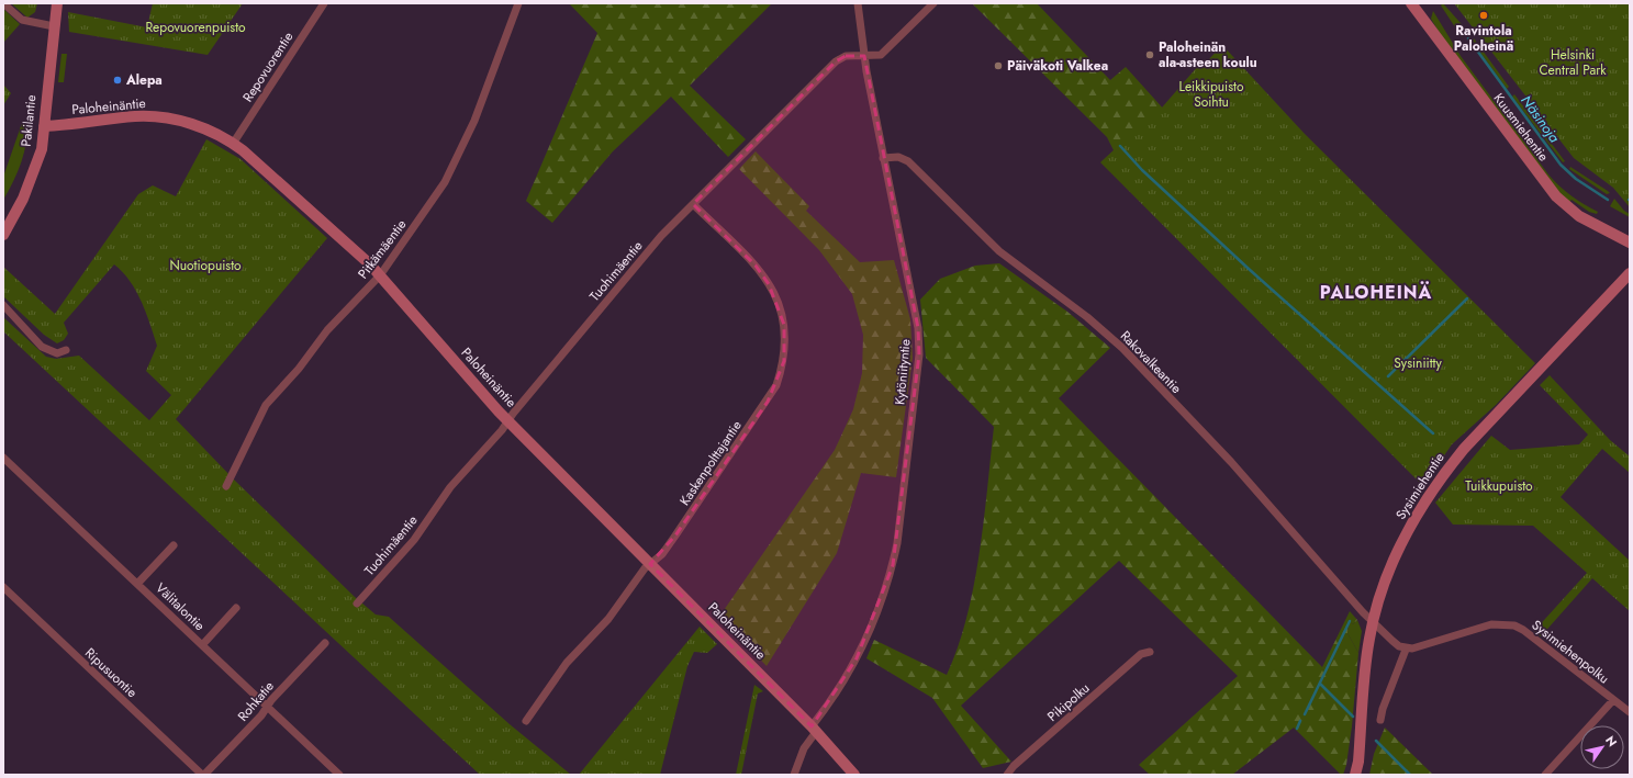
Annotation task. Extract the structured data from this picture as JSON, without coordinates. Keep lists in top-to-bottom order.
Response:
{
  "streets": {
    "street": [
      "Repovuorentie",
      "Paloheinäntie",
      "Pakilantie",
      "Kuusmiehentie",
      "Pitkämäentie",
      "Tuohimäentie",
      "Rakovalkeantie",
      "Kytöniityntie",
      "Kaskenpolttajantie",
      "Sysimiehentie",
      "Välitalontie",
      "Sysimiehenpolku",
      "Ripusuontie",
      "Rohkatie",
      "Pikipolku"
    ]
  },
  "crossings": [
    ["Repovuorentie", "Paloheinäntie"],
    ["Paloheinäntie", "Pakilantie"],
    ["Paloheinäntie", "Pitkämäentie"],
    ["Paloheinäntie", "Tuohimäentie"],
    ["Paloheinäntie", "Kytöniityntie"],
    ["Paloheinäntie", "Kaskenpolttajantie"],
    ["Tuohimäentie", "Kytöniityntie"],
    ["Tuohimäentie", "Kaskenpolttajantie"],
    ["Rakovalkeantie", "Kytöniityntie"],
    ["Rakovalkeantie", "Sysimiehentie"],
    ["Välitalontie", "Rohkatie"],
    ["Ripusuontie", "Rohkatie"]
  ],
  "districts": ["PALOHEINÄ"],
  "water": ["Näsinoja"],
  "parks": [
    "Repovuorenpuisto",
    "Helsinki Central Park",
    "Leikkipuisto Soihtu",
    "Nuotiopuisto",
    "Sysiniitty",
    "Tuikkupuisto"
  ],
  "places": [
    "Ravintola Paloheinä",
    "Paloheinän ala-asteen koulu",
    "Päiväkoti Valkea",
    "Alepa"
  ],
  "north": "top right"
}
